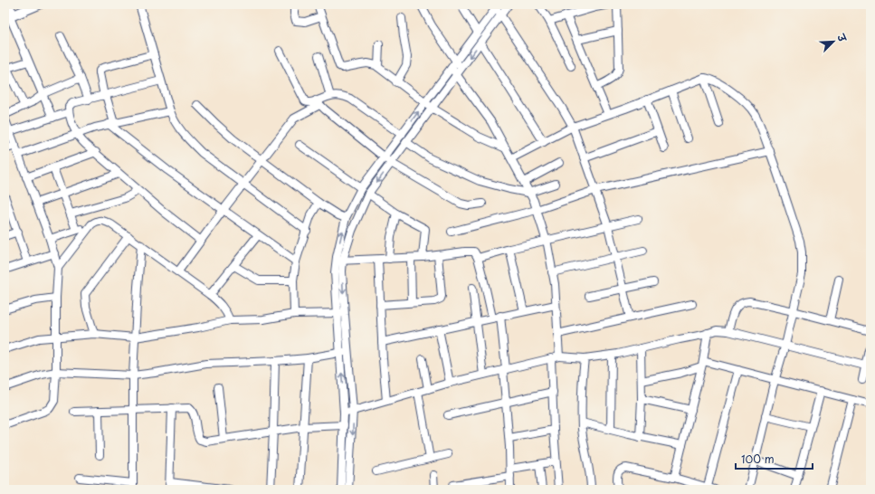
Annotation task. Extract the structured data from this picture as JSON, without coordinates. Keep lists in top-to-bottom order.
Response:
{
  "scale_bar": "100 m",
  "north": "top right"
}
